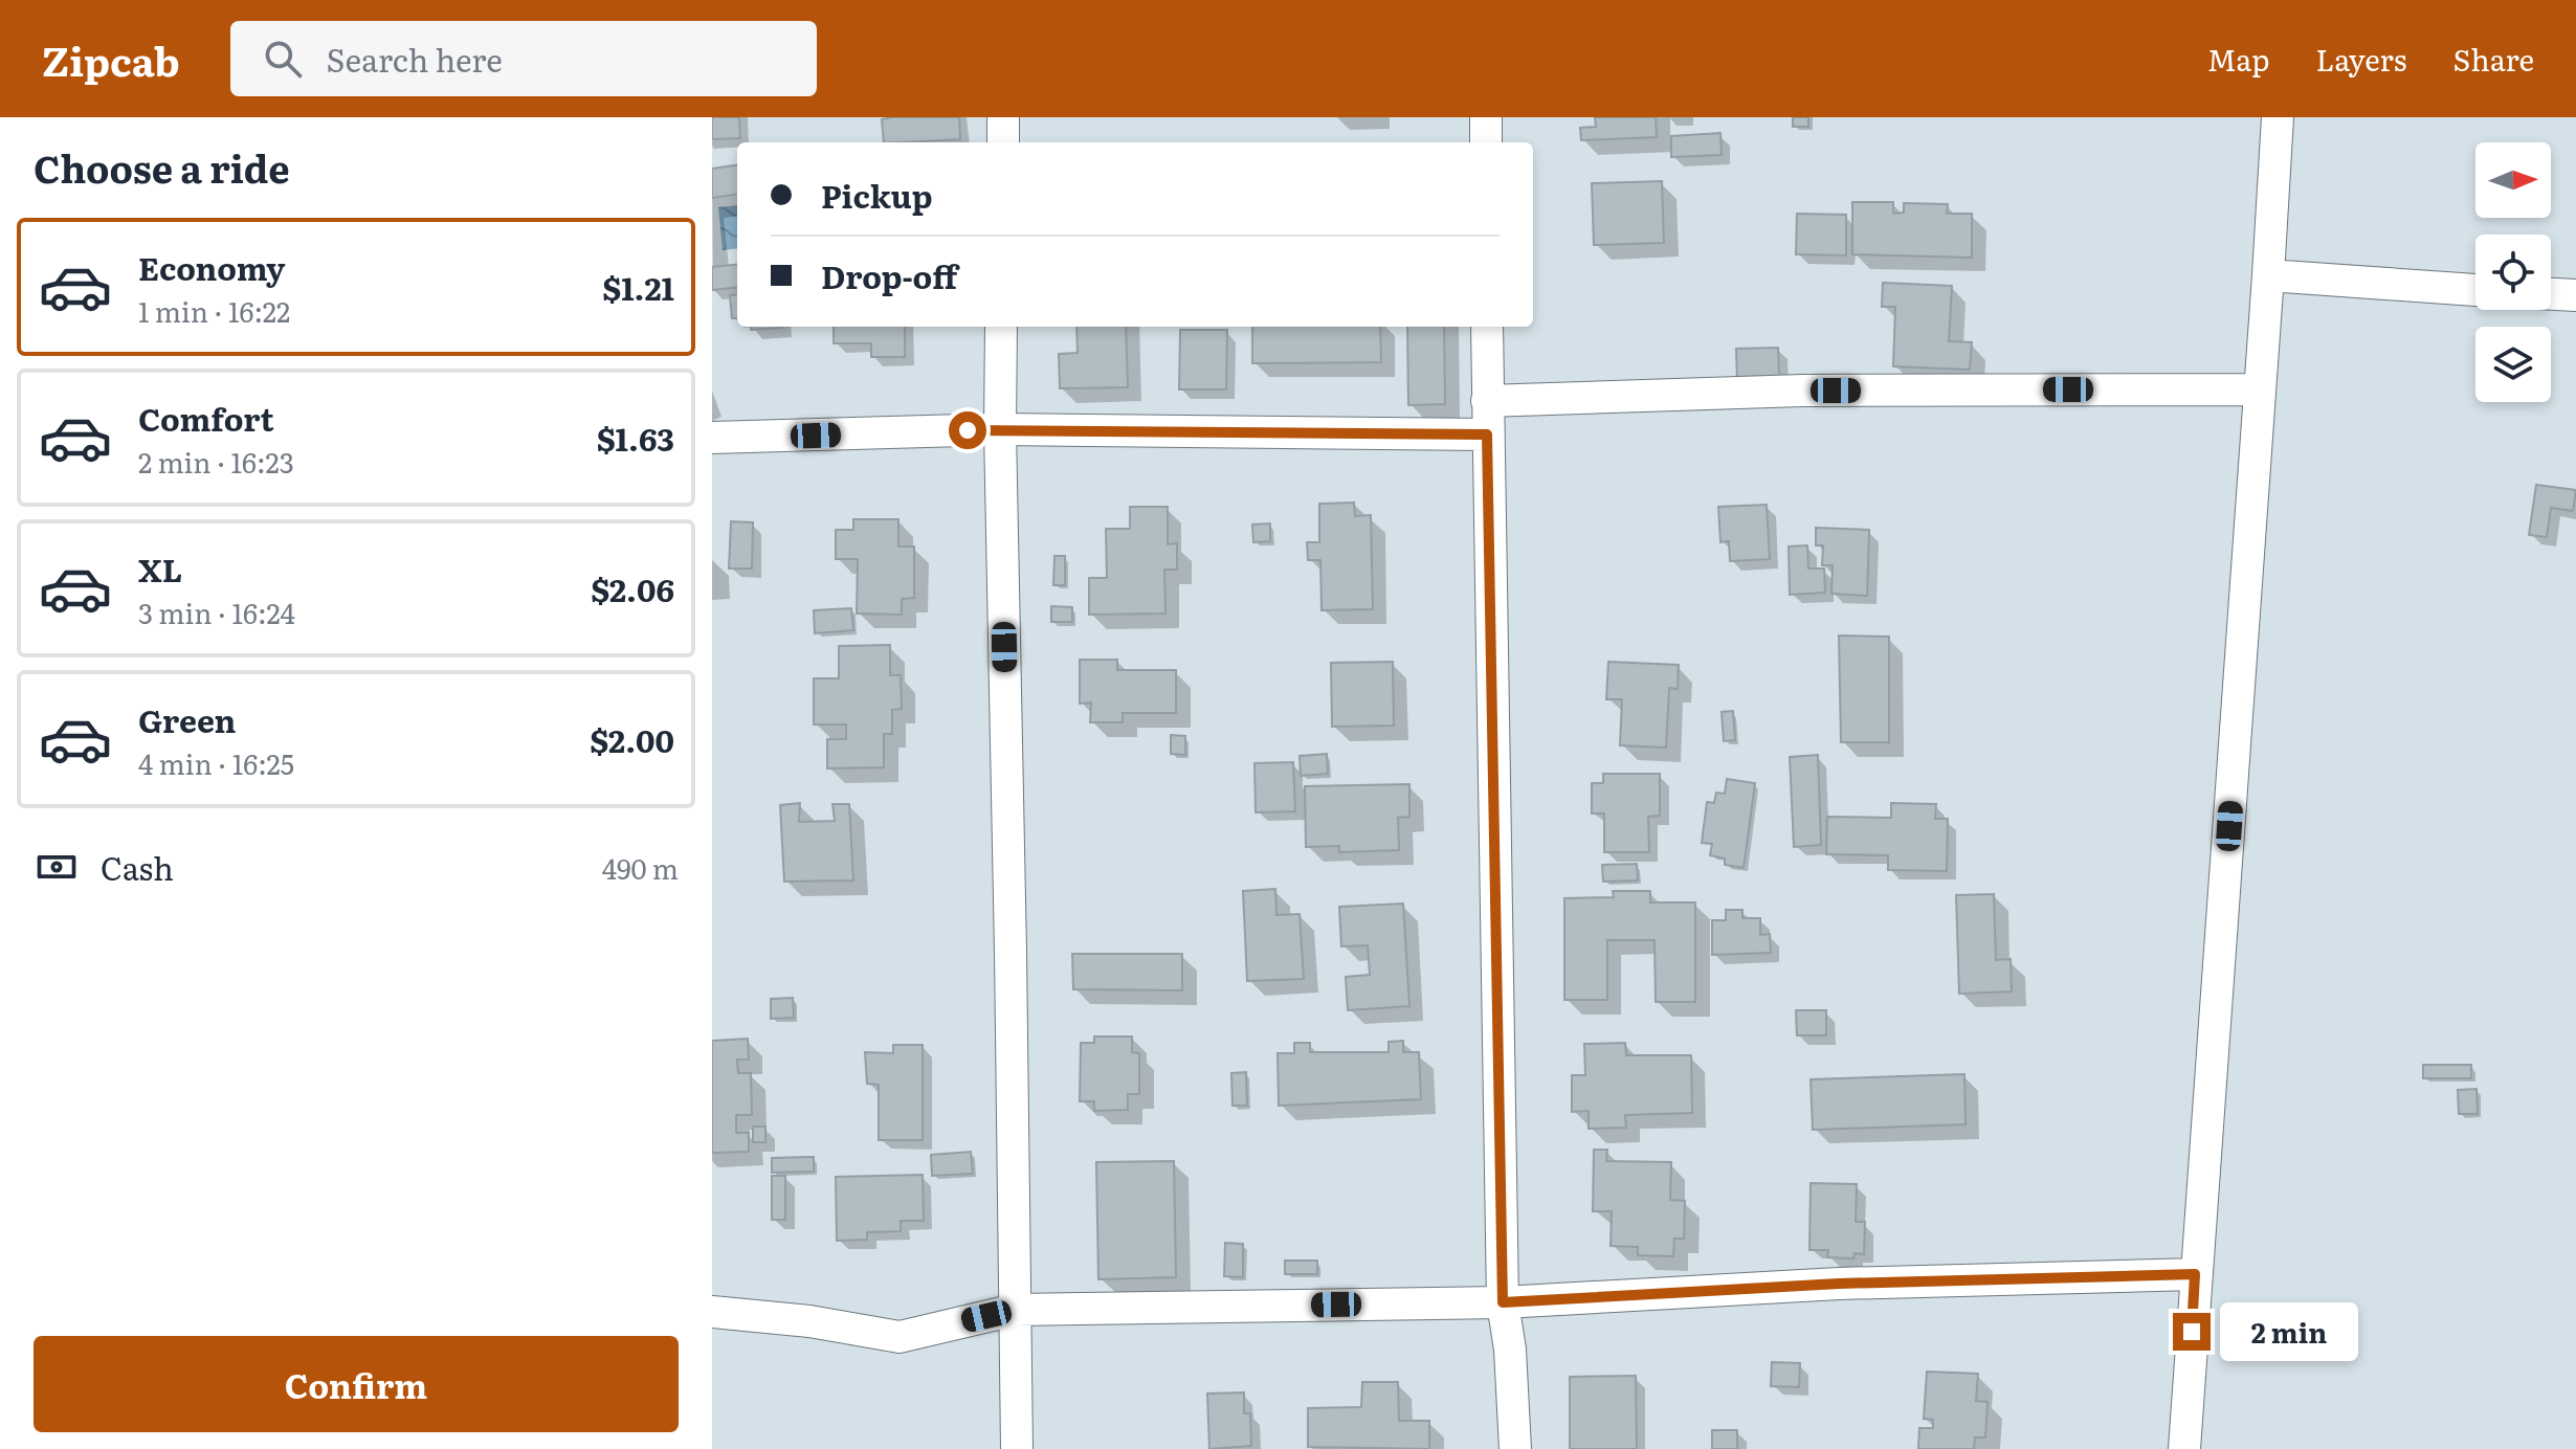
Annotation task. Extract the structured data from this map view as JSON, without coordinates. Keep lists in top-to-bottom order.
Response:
{
  "north": "right",
  "page": {
    "header": "Zipcab",
    "search": "Search here",
    "nav": ["Map", "Layers", "Share"],
    "heading": "Choose a ride",
    "banner": ["Pickup", "Drop-off"],
    "list": [
      {
        "name": "Economy",
        "note": "1 min · 16:22",
        "value": "$1.21"
      },
      {
        "name": "Comfort",
        "note": "2 min · 16:23",
        "value": "$1.63"
      },
      {
        "name": "XL",
        "note": "3 min · 16:24",
        "value": "$2.06"
      },
      {
        "name": "Green",
        "note": "4 min · 16:25",
        "value": "$2.00"
      }
    ],
    "pay": ["Cash", "490 m"],
    "bubble": "2 min",
    "buttons": "Confirm"
  }
}
